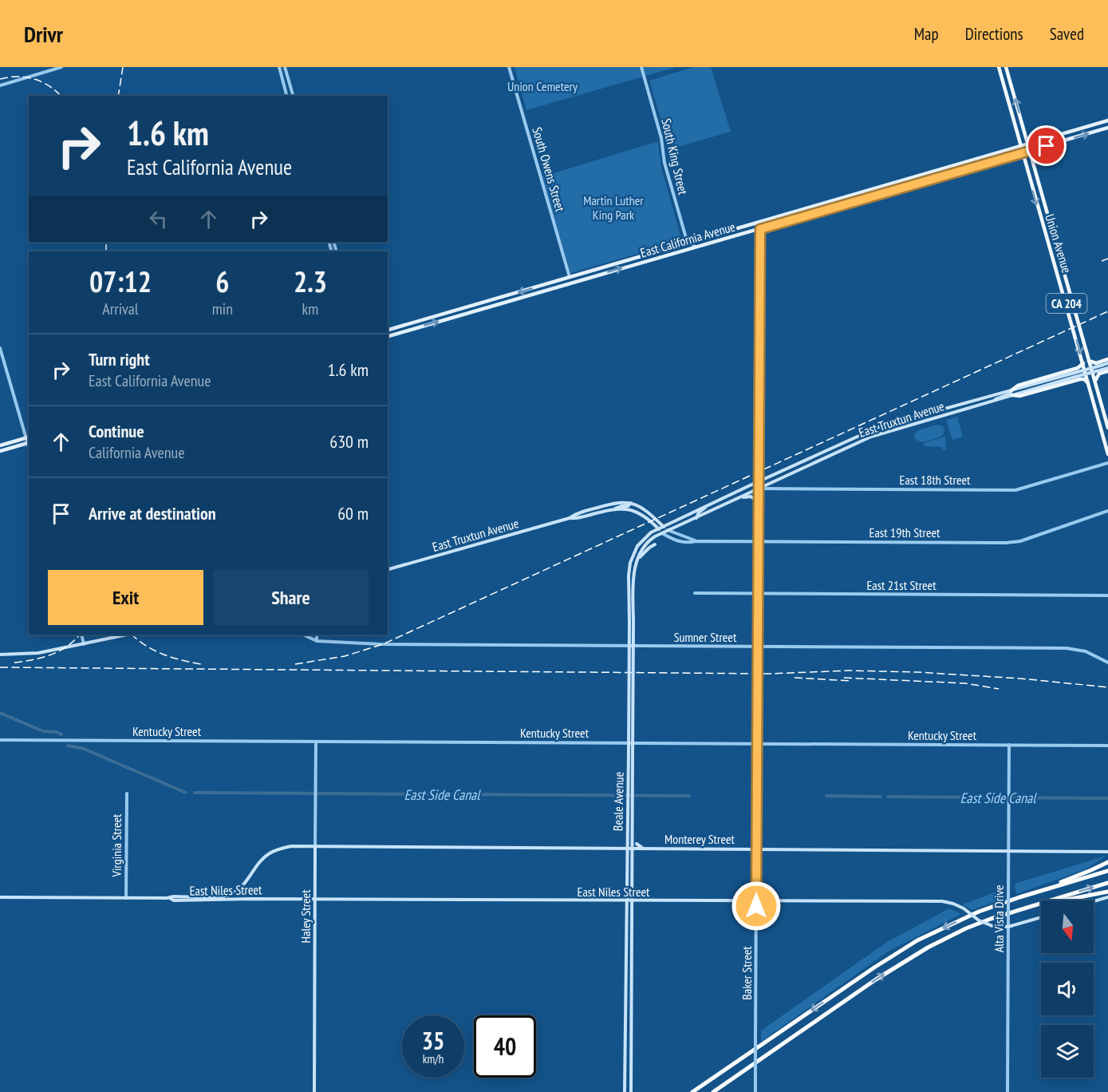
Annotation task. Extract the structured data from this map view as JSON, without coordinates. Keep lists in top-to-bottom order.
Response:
{
  "streets": {
    "highway": ["Union Avenue", "CA 204"],
    "main road": [
      "East California Avenue",
      "East Truxtun Avenue",
      "Beale Avenue",
      "Monterey Street",
      "East Niles Street",
      "Haley Street"
    ],
    "street": [
      "South King Street",
      "South Owens Street",
      "East 18th Street",
      "East 19th Street",
      "East 21st Street",
      "Sumner Street",
      "Kentucky Street",
      "Virginia Street",
      "Alta Vista Drive",
      "Baker Street"
    ]
  },
  "crossings": [
    ["South King Street", "East California Avenue"],
    ["South Owens Street", "East California Avenue"],
    ["East California Avenue", "Union Avenue"],
    ["East California Avenue", "Baker Street"],
    ["East Truxtun Avenue", "East 18th Street"],
    ["East Truxtun Avenue", "East 19th Street"],
    ["East Truxtun Avenue", "Beale Avenue"],
    ["East Truxtun Avenue", "Baker Street"],
    ["East 18th Street", "Baker Street"],
    ["East 19th Street", "Beale Avenue"],
    ["East 19th Street", "Baker Street"],
    ["East 21st Street", "Baker Street"],
    ["Sumner Street", "Baker Street"],
    ["Kentucky Street", "Haley Street"],
    ["Kentucky Street", "Alta Vista Drive"],
    ["Kentucky Street", "Baker Street"],
    ["Beale Avenue", "Monterey Street"],
    ["Beale Avenue", "East Niles Street"],
    ["Monterey Street", "East Niles Street"],
    ["Monterey Street", "Haley Street"],
    ["Monterey Street", "Alta Vista Drive"],
    ["Monterey Street", "Baker Street"],
    ["Virginia Street", "East Niles Street"],
    ["East Niles Street", "Haley Street"],
    ["East Niles Street", "Alta Vista Drive"],
    ["East Niles Street", "Baker Street"]
  ],
  "water": ["East Side Canal"],
  "parks": ["Union Cemetery", "Martin Luther King Park"],
  "north": "bottom",
  "page": {
    "header": "Drivr",
    "nav": ["Map", "Directions", "Saved"],
    "turn": ["1.6 km", "East California Avenue"],
    "eta": [
      "07:12",
      "Arrival",
      "6",
      "min",
      "2.3",
      "km"
    ],
    "list": [
      {
        "name": "Turn right",
        "note": "East California Avenue",
        "value": "1.6 km"
      },
      {
        "name": "Continue",
        "note": "California Avenue",
        "value": "630 m"
      },
      {
        "name": "Arrive at destination",
        "value": "60 m"
      }
    ],
    "buttons": ["Exit", "Share"],
    "speed": "35 km/h",
    "limit": "40"
  }
}
